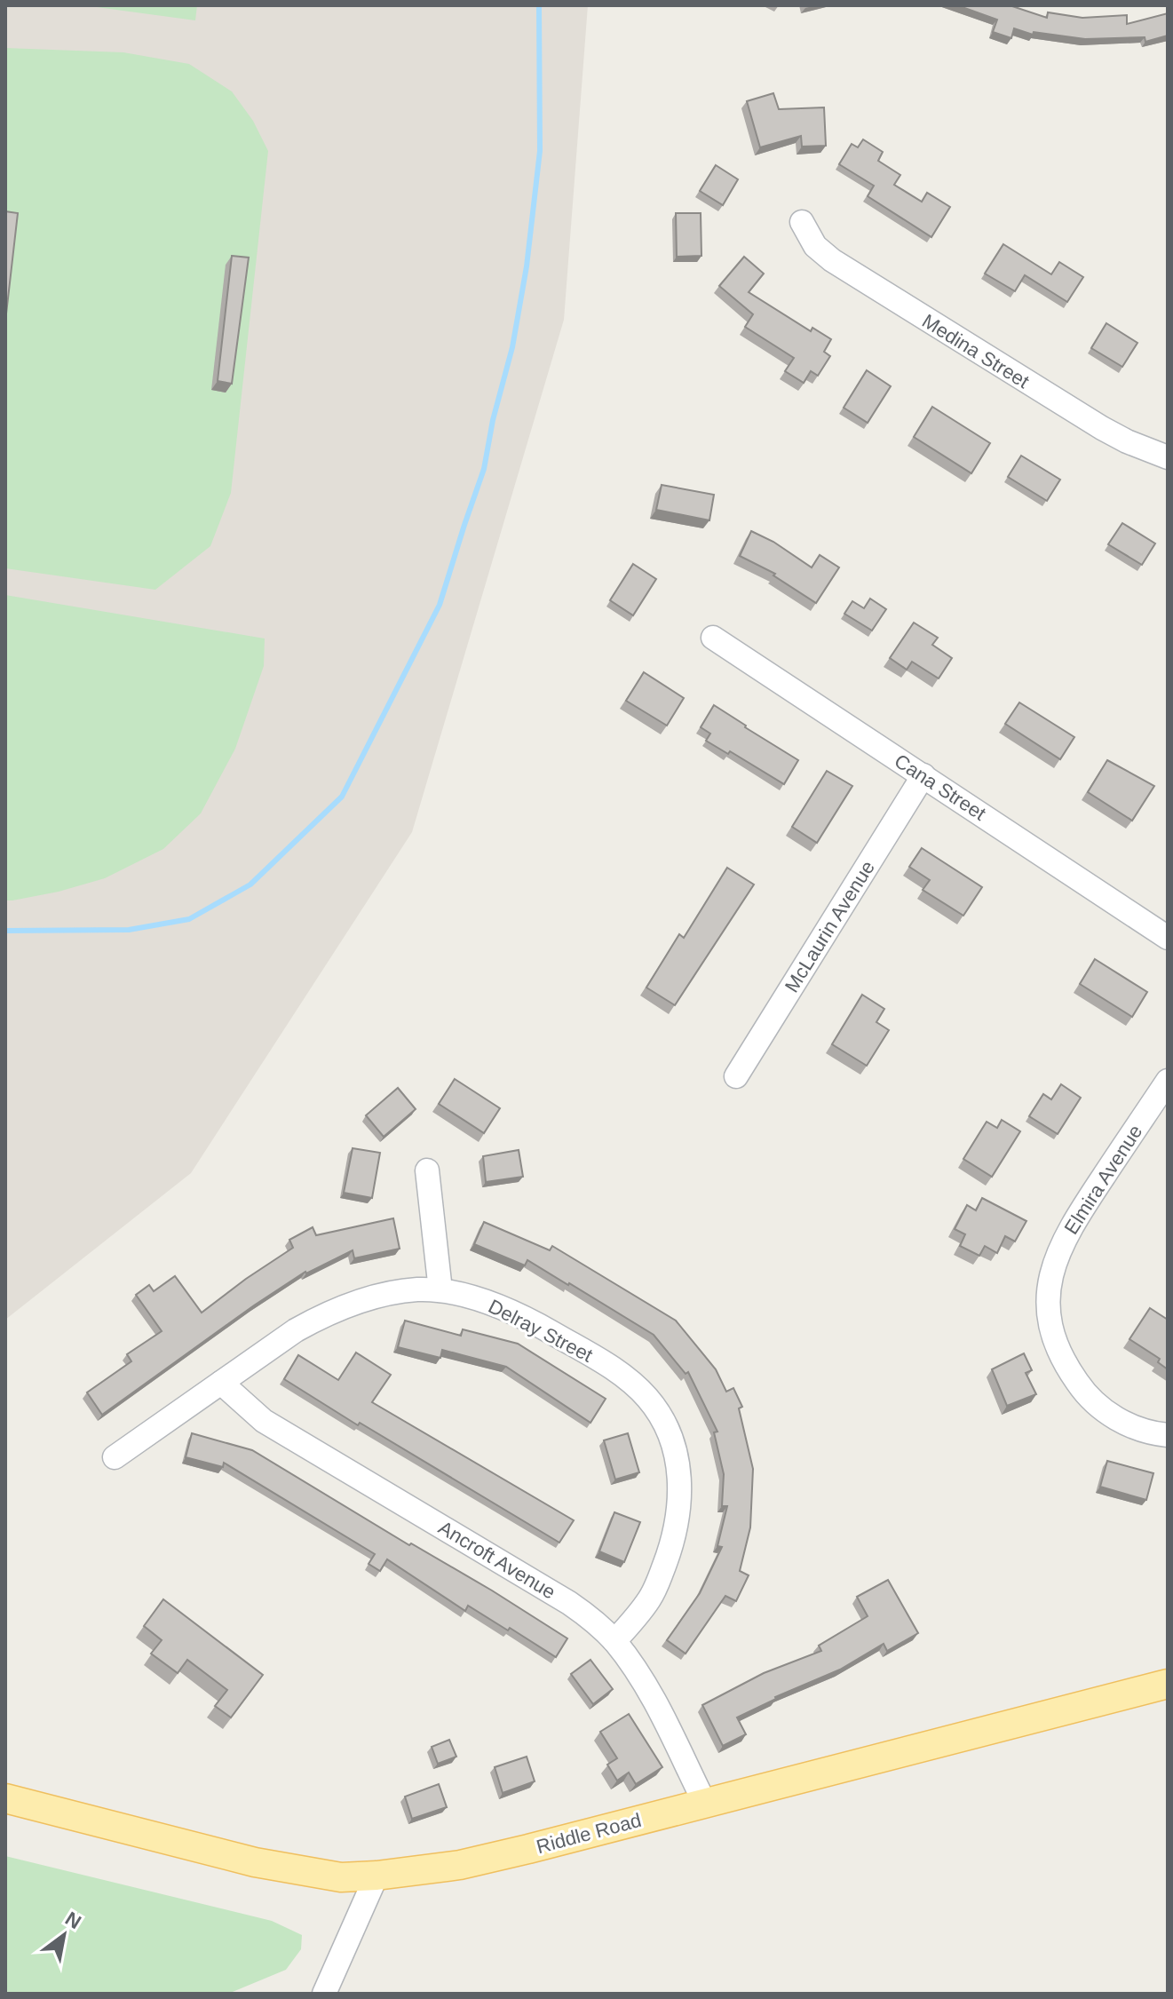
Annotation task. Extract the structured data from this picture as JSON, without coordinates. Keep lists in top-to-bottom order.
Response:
{
  "streets": {
    "main road": ["Riddle Road"],
    "street": [
      "Medina Street",
      "Cana Street",
      "McLaurin Avenue",
      "Elmira Avenue",
      "Delray Street",
      "Ancroft Avenue"
    ]
  },
  "crossings": [
    ["Cana Street", "McLaurin Avenue"],
    ["Delray Street", "Ancroft Avenue"],
    ["Ancroft Avenue", "Riddle Road"]
  ],
  "north": "top right"
}
